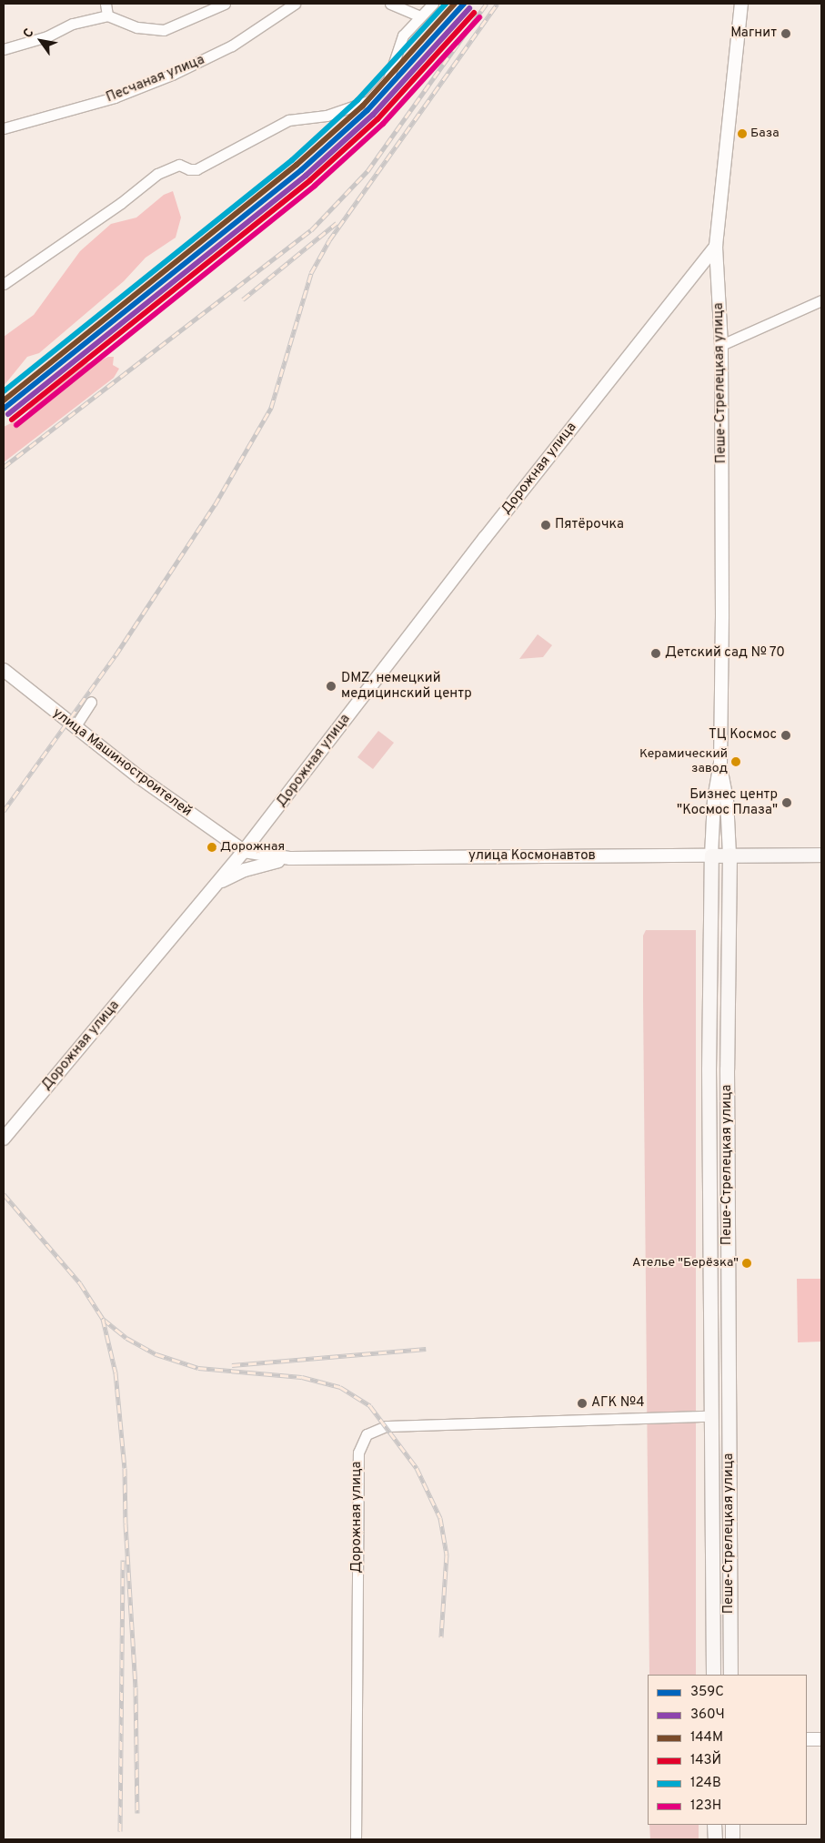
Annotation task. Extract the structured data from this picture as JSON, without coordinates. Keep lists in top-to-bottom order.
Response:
{
  "streets": {
    "main road": ["Пеше-Стрелецкая улица", "улица Космонавтов"],
    "street": ["Песчаная улица", "Дорожная улица", "улица Машиностроителей"]
  },
  "crossings": [
    ["Пеше-Стрелецкая улица", "Дорожная улица"],
    ["Пеше-Стрелецкая улица", "улица Космонавтов"],
    ["Дорожная улица", "улица Машиностроителей"],
    ["Дорожная улица", "улица Космонавтов"],
    ["улица Машиностроителей", "улица Космонавтов"]
  ],
  "places": [
    "Магнит",
    "База",
    "Пятёрочка",
    "Детский сад № 70",
    "DMZ, немецкий медицинский центр",
    "ТЦ Космос",
    "Керамический завод",
    "Бизнес центр \"Космос Плаза\"",
    "Дорожная",
    "Ателье \"Берёзка\"",
    "АГК №4"
  ],
  "lines": [
    "transit line 359С",
    "transit line 144М",
    "transit line 124В",
    "transit line 360Ч",
    "transit line 143Й",
    "transit line 123Н"
  ],
  "legend": [
    "359С",
    "360Ч",
    "144М",
    "143Й",
    "124В",
    "123Н"
  ],
  "north": "top left"
}
